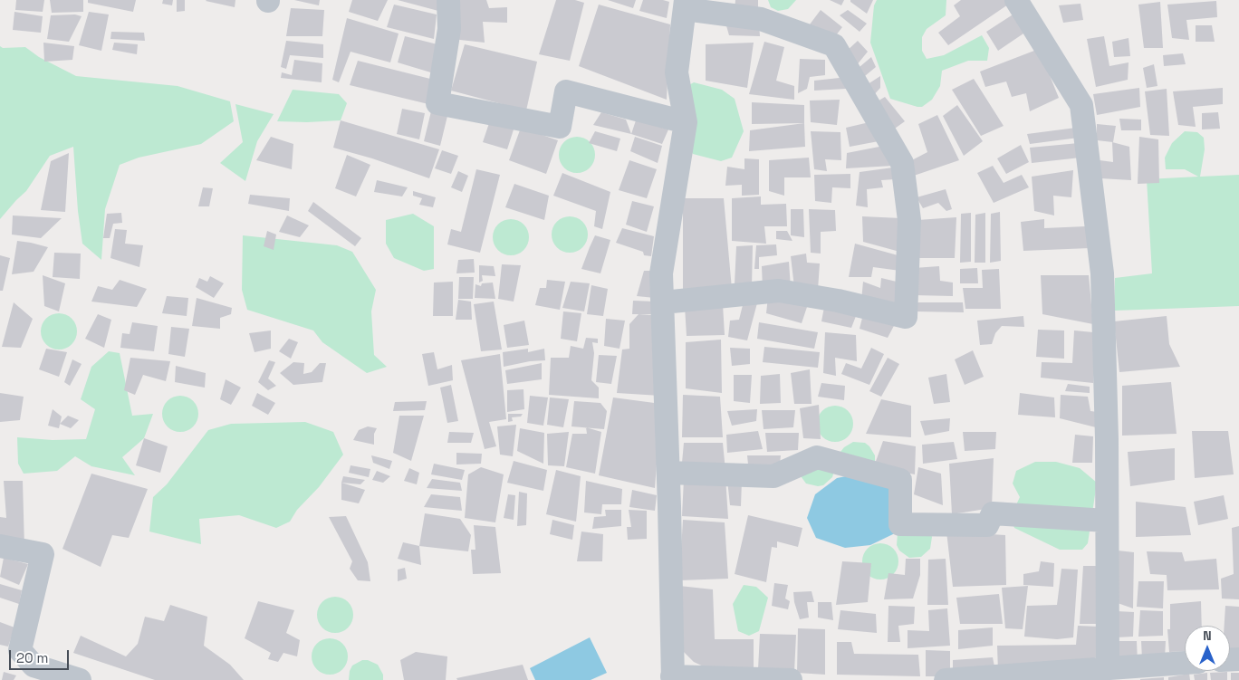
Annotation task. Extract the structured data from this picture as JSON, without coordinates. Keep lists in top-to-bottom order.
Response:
{
  "scale_bar": "20 m",
  "north": "top"
}
